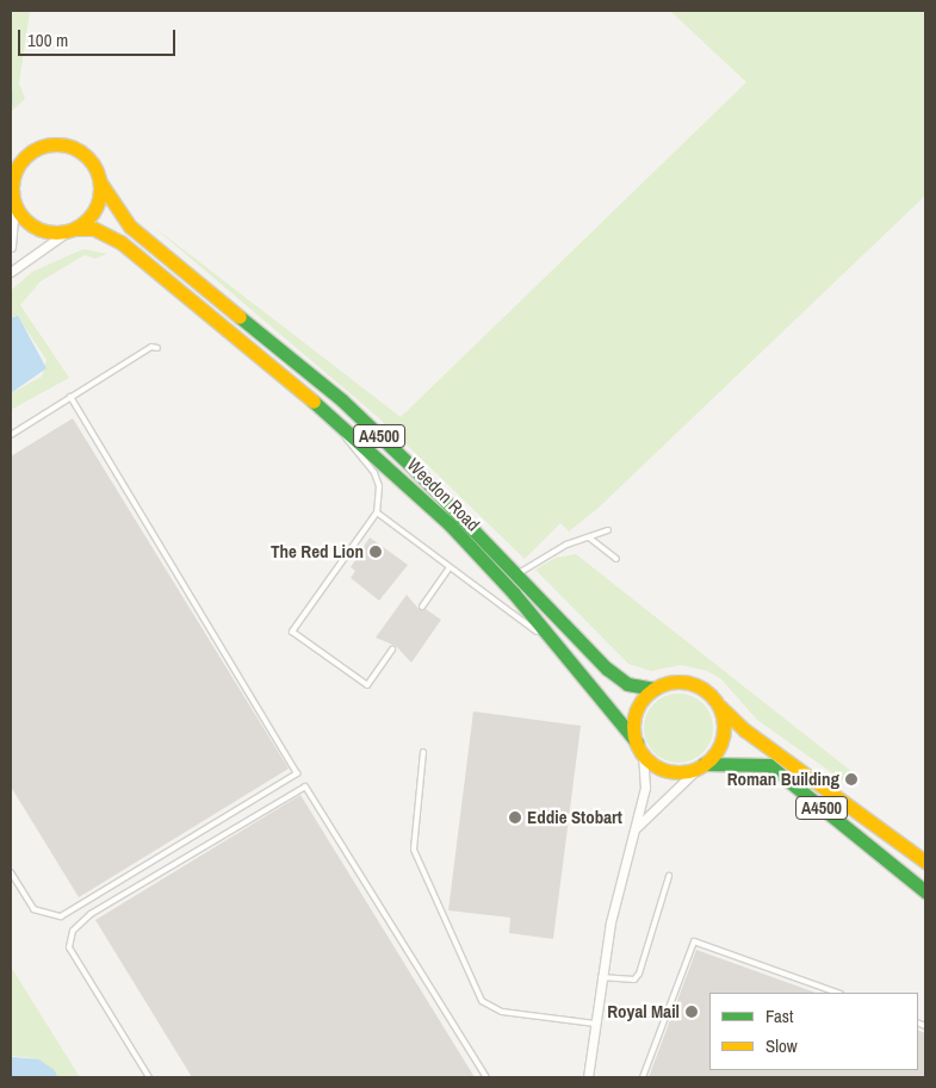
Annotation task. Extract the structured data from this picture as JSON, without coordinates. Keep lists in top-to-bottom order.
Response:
{
  "streets": {
    "highway": ["A4500", "Weedon Road"]
  },
  "crossings": [
    ["A4500", "Weedon Road"]
  ],
  "places": [
    "The Red Lion",
    "Roman Building",
    "Eddie Stobart",
    "Royal Mail"
  ],
  "legend": ["Fast", "Slow"],
  "scale_bar": "100 m"
}
